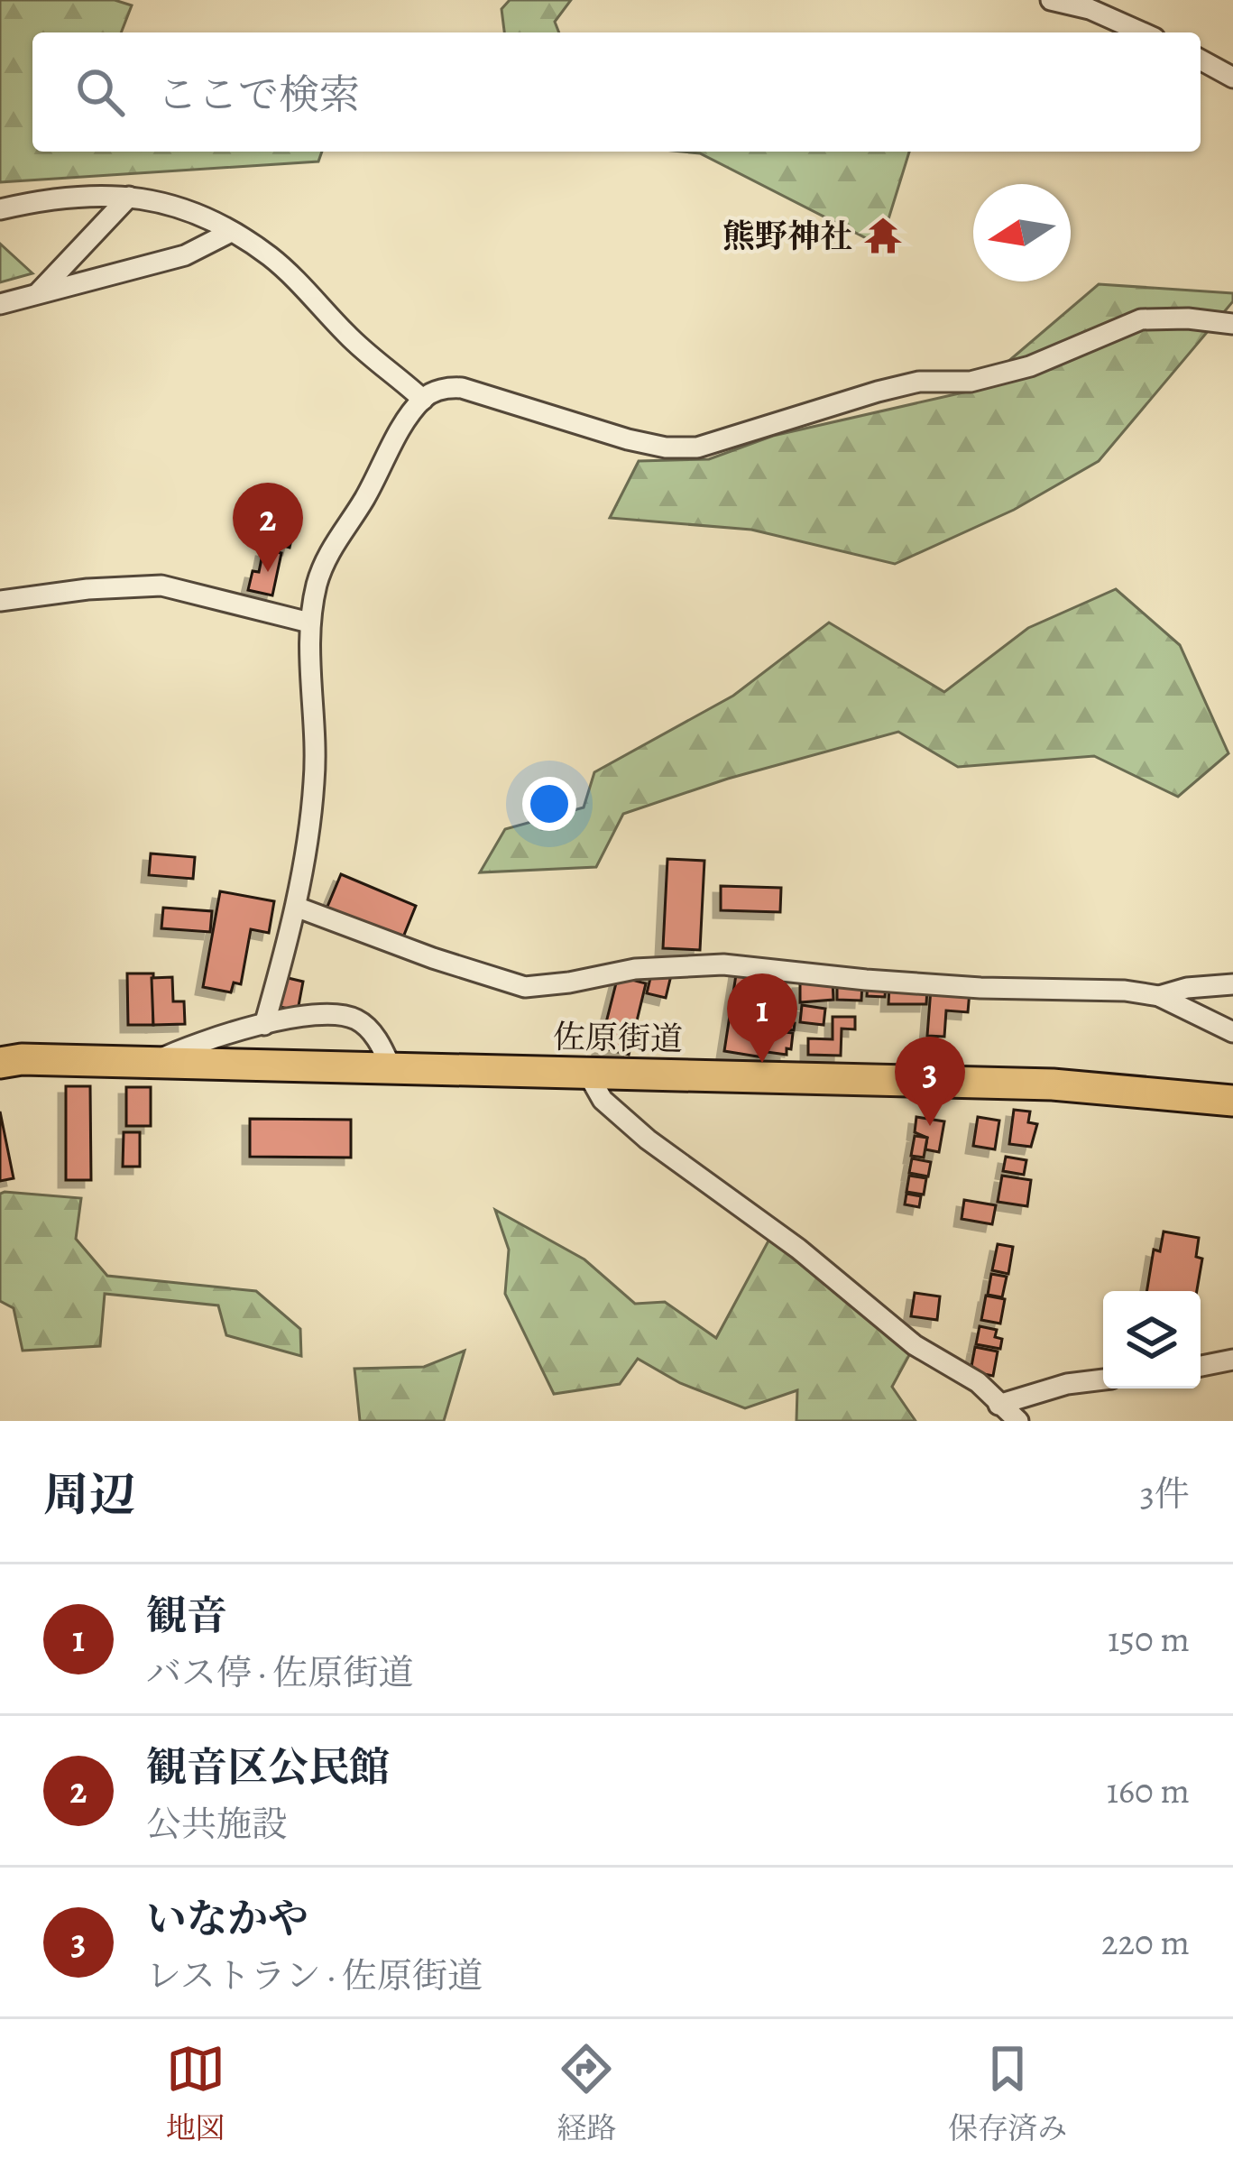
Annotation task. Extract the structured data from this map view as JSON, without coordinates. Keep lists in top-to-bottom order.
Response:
{
  "streets": {
    "highway": ["佐原街道"]
  },
  "places": {
    "temple": ["熊野神社"]
  },
  "north": "left",
  "page": {
    "search": "ここで検索",
    "pins": ["2", "1", "3"],
    "heading": ["周辺", "3件"],
    "list": [
      {
        "mark": "1",
        "name": "観音",
        "note": "バス停 · 佐原街道",
        "value": "150 m"
      },
      {
        "mark": "2",
        "name": "観音区公民館",
        "note": "公共施設",
        "value": "160 m"
      },
      {
        "mark": "3",
        "name": "いなかや",
        "note": "レストラン · 佐原街道",
        "value": "220 m"
      }
    ],
    "nav": ["地図", "経路", "保存済み"]
  }
}
